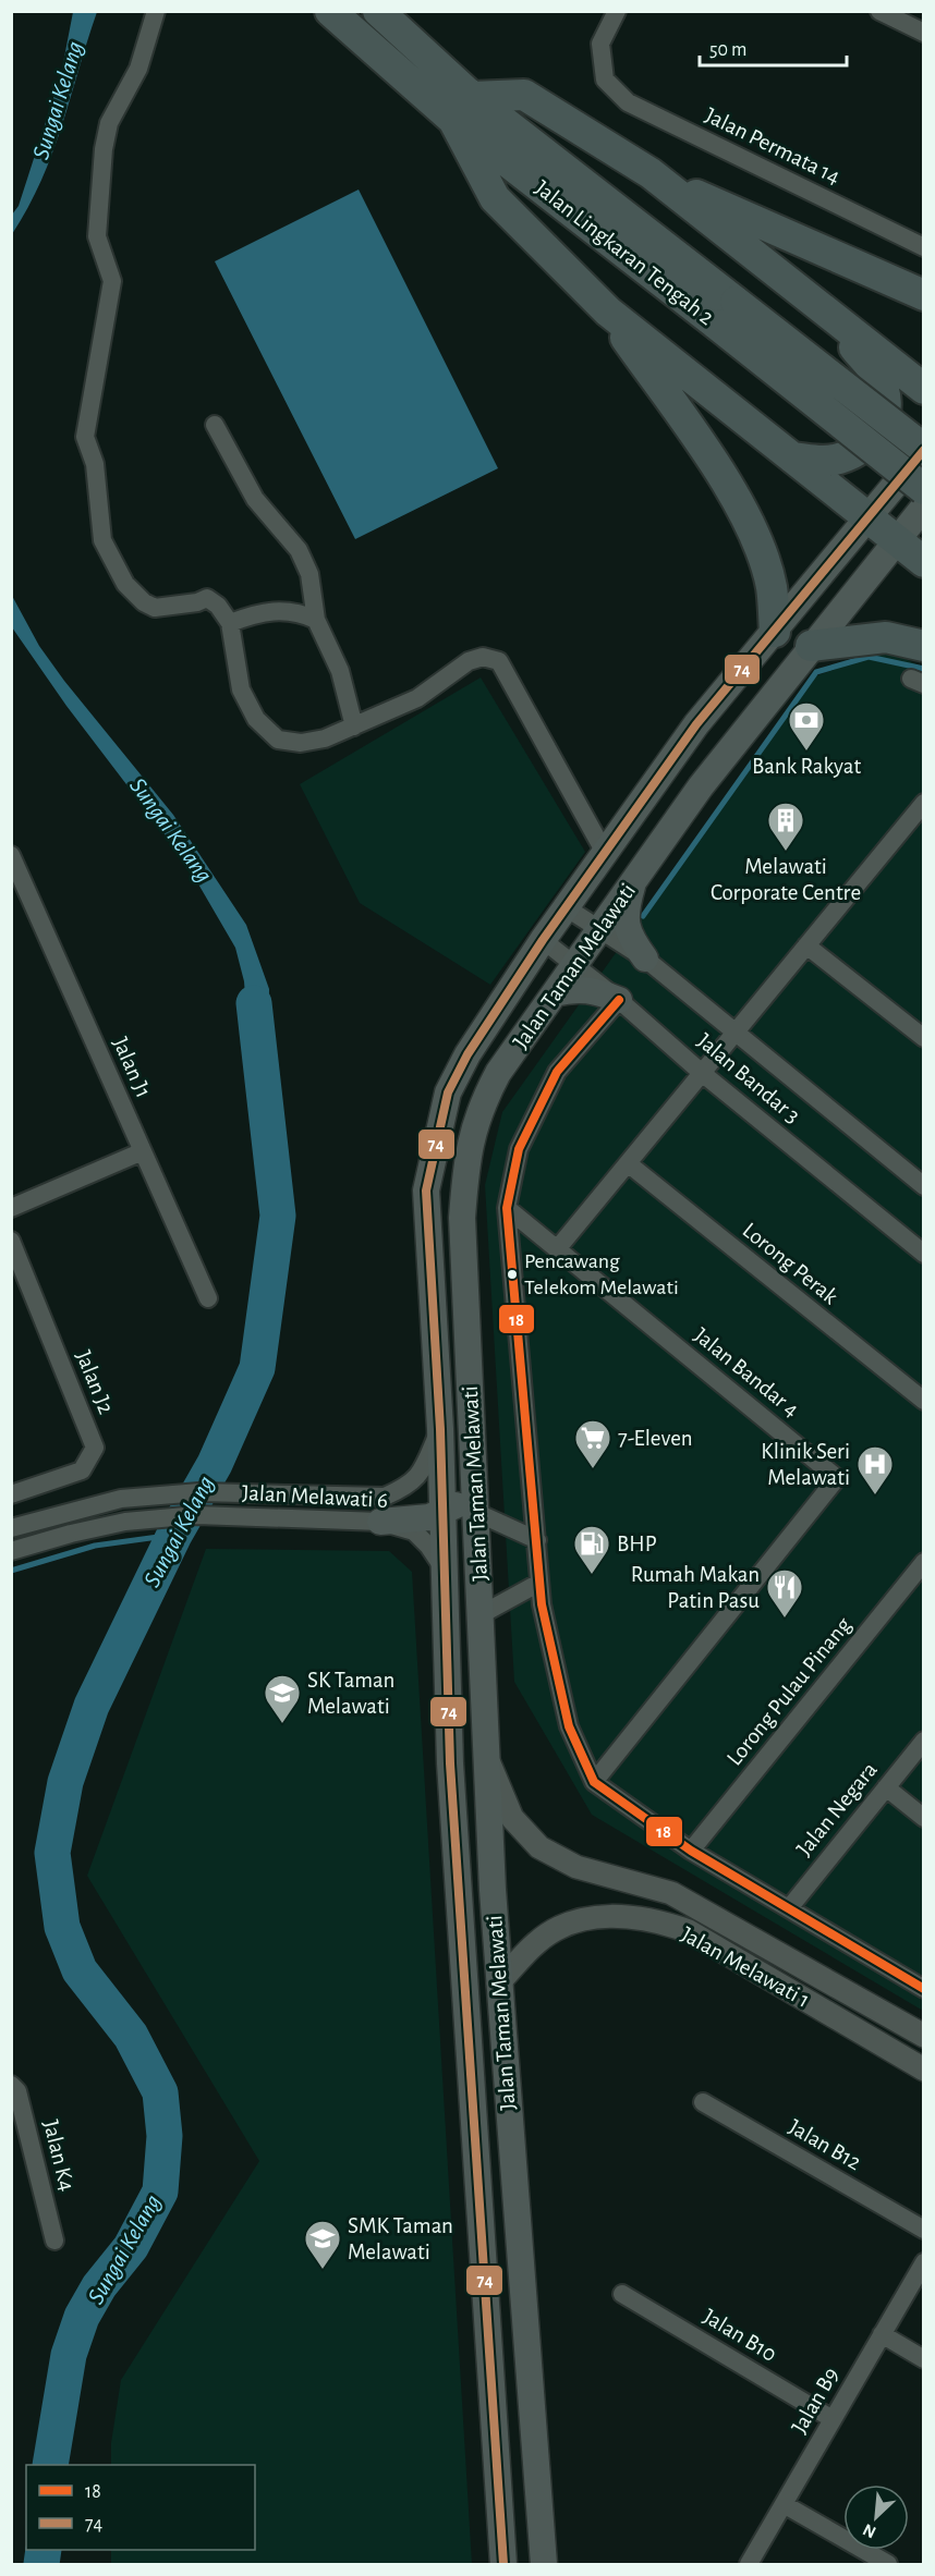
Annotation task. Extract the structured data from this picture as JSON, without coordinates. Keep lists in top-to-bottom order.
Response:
{
  "streets": {
    "highway": ["Jalan Lingkaran Tengah 2"],
    "main road": ["Jalan Taman Melawati"],
    "street": [
      "Jalan Permata 14",
      "Jalan J1",
      "Jalan Bandar 3",
      "Lorong Perak",
      "Jalan Bandar 4",
      "Jalan J2",
      "Jalan Melawati 6",
      "Lorong Pulau Pinang",
      "Jalan Negara",
      "Jalan Melawati 1",
      "Jalan B12",
      "Jalan K4",
      "Jalan B10",
      "Jalan B9"
    ]
  },
  "crossings": [
    ["Jalan Lingkaran Tengah 2", "Jalan Taman Melawati"],
    ["Jalan Taman Melawati", "Jalan Bandar 3"],
    ["Jalan Taman Melawati", "Jalan Melawati 6"],
    ["Jalan Taman Melawati", "Jalan Melawati 1"],
    ["Jalan B10", "Jalan B9"]
  ],
  "water": ["Sungai Kelang"],
  "places": {
    "bank": ["Bank Rakyat"],
    "building": ["Melawati Corporate Centre"],
    "other": ["Pencawang Telekom Melawati"],
    "supermarket": ["7-Eleven"],
    "hospital": ["Klinik Seri Melawati"],
    "fuel station": ["BHP"],
    "restaurant": ["Rumah Makan Patin Pasu"],
    "school or university": ["SK Taman Melawati", "SMK Taman Melawati"]
  },
  "lines": ["transit line 74", "transit line 18"],
  "legend": ["18", "74"],
  "scale_bar": "50 m",
  "north": "bottom left"
}
